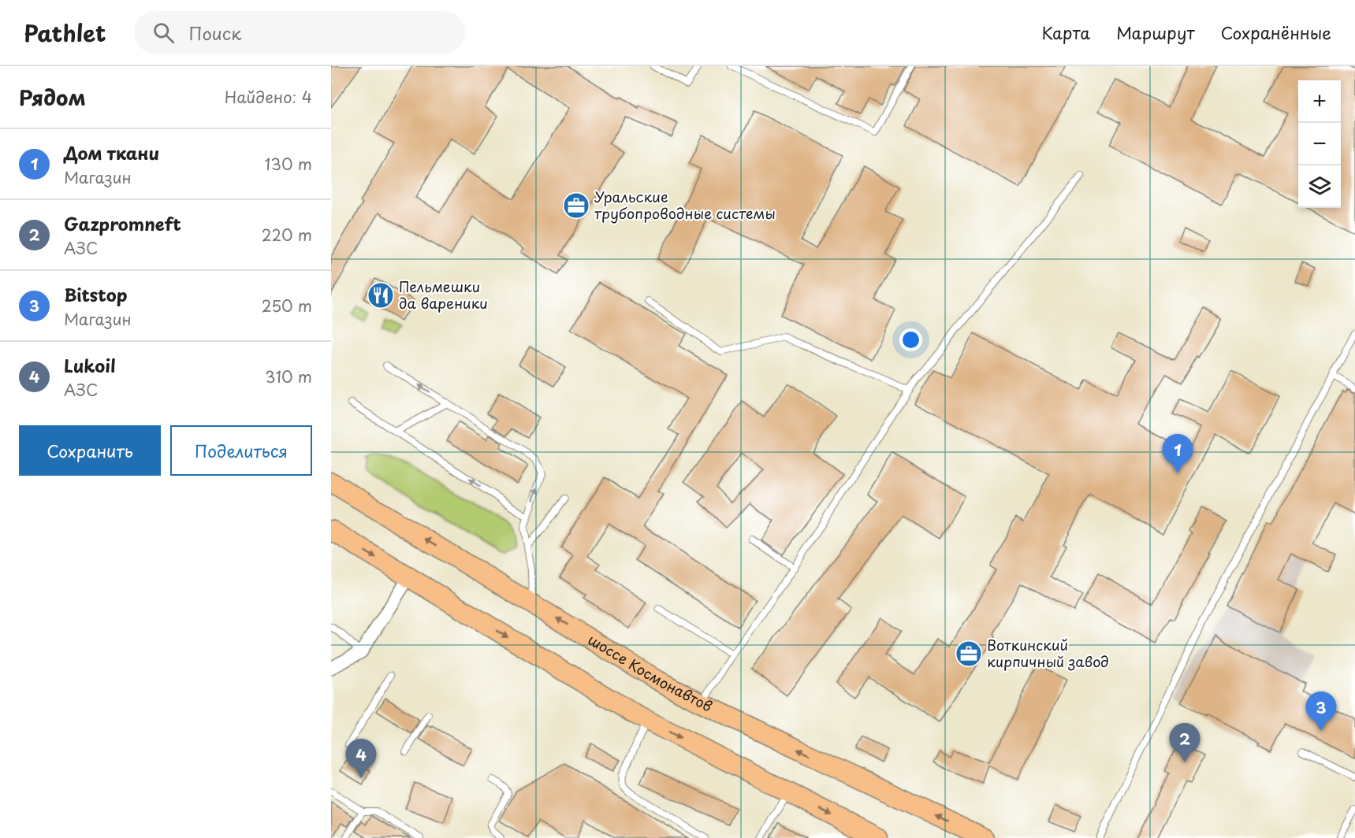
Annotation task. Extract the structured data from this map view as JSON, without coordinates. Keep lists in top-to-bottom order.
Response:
{
  "streets": {
    "main road": ["шоссе Космонавтов"]
  },
  "places": {
    "office": ["Уральские трубопроводные системы", "Воткинский кирпичный завод"],
    "restaurant": ["Пельмешки да вареники"]
  },
  "page": {
    "header": "Pathlet",
    "search": "Поиск",
    "nav": ["Карта", "Маршрут", "Сохранённые"],
    "heading": ["Рядом", "Найдено: 4"],
    "map_buttons": ["+", "−"],
    "list": [
      {
        "mark": "1",
        "name": "Дом ткани",
        "note": "Магазин",
        "value": "130 m"
      },
      {
        "mark": "2",
        "name": "Gazpromneft",
        "note": "АЗС",
        "value": "220 m"
      },
      {
        "mark": "3",
        "name": "Bitstop",
        "note": "Магазин",
        "value": "250 m"
      },
      {
        "mark": "4",
        "name": "Lukoil",
        "note": "АЗС",
        "value": "310 m"
      }
    ],
    "buttons": ["Сохранить", "Поделиться"],
    "pins": [
      "1",
      "3",
      "2",
      "4"
    ]
  }
}
